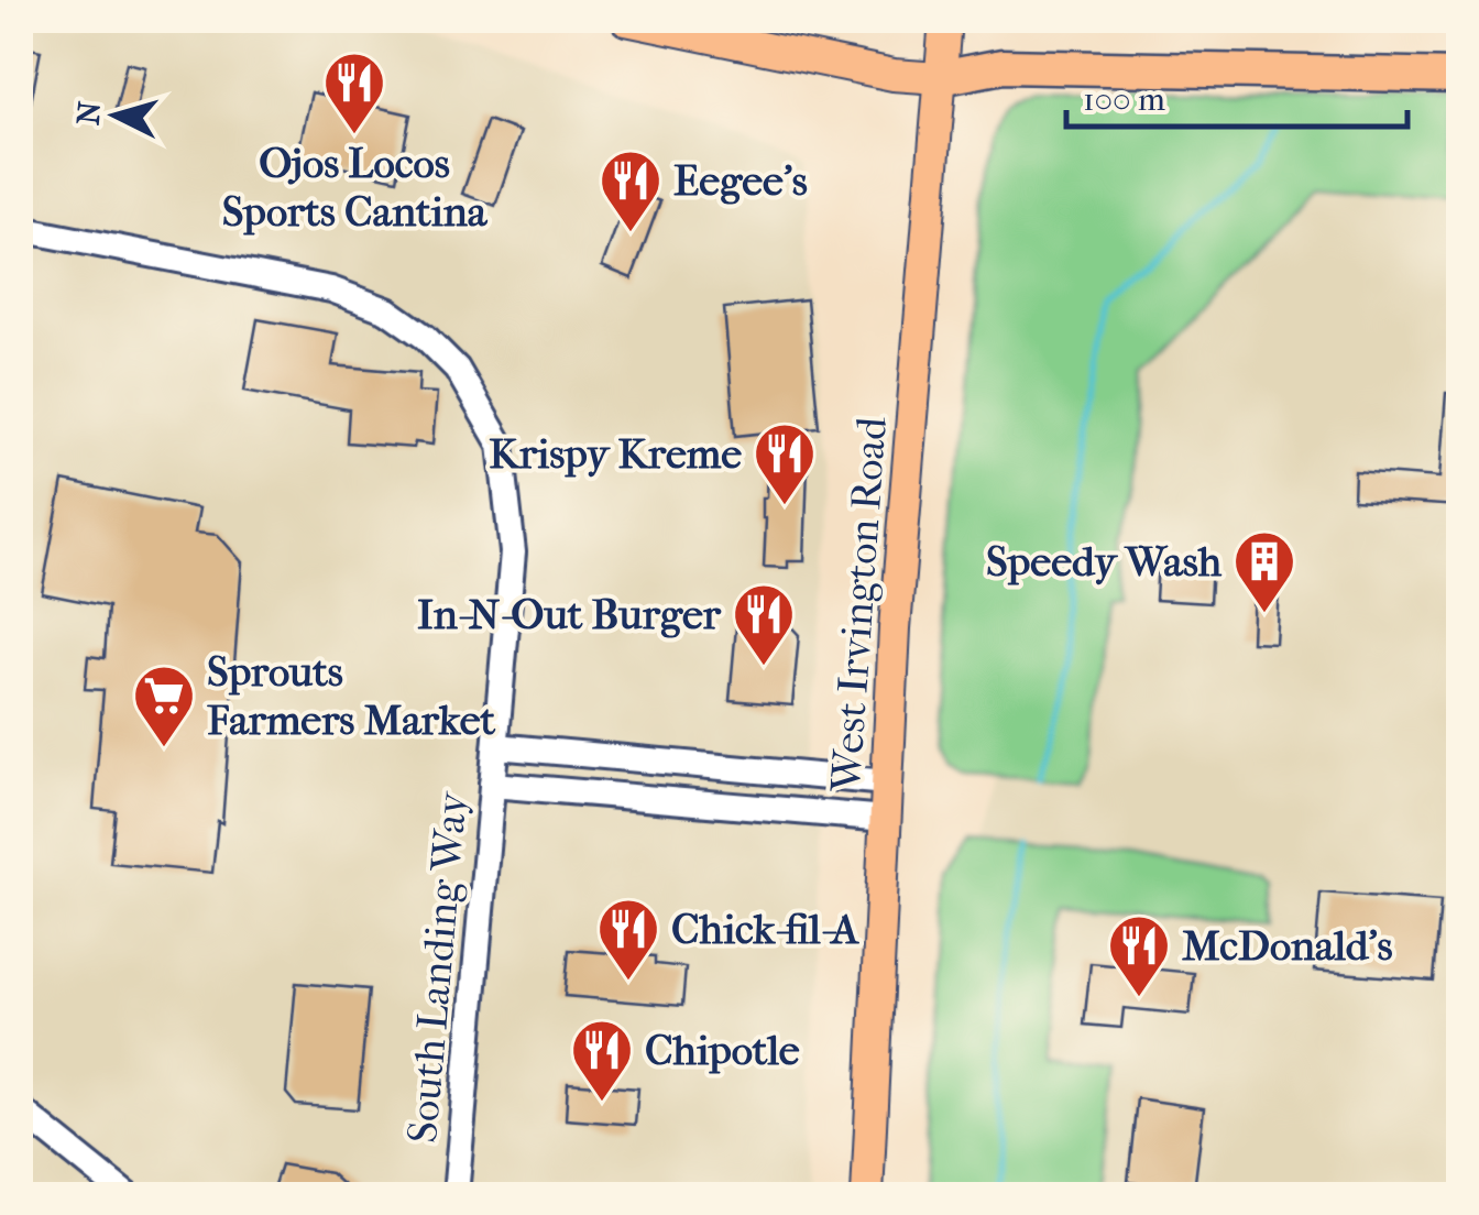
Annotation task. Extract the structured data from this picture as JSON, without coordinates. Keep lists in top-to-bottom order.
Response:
{
  "streets": {
    "main road": ["West Irvington Road"],
    "street": ["South Landing Way"]
  },
  "places": {
    "restaurant": [
      "Ojos Locos Sports Cantina",
      "Eegee's",
      "Krispy Kreme",
      "In-N-Out Burger",
      "Chick-fil-A",
      "McDonald's",
      "Chipotle"
    ],
    "building": ["Speedy Wash"],
    "supermarket": ["Sprouts Farmers Market"]
  },
  "scale_bar": "100 m",
  "north": "left"
}
